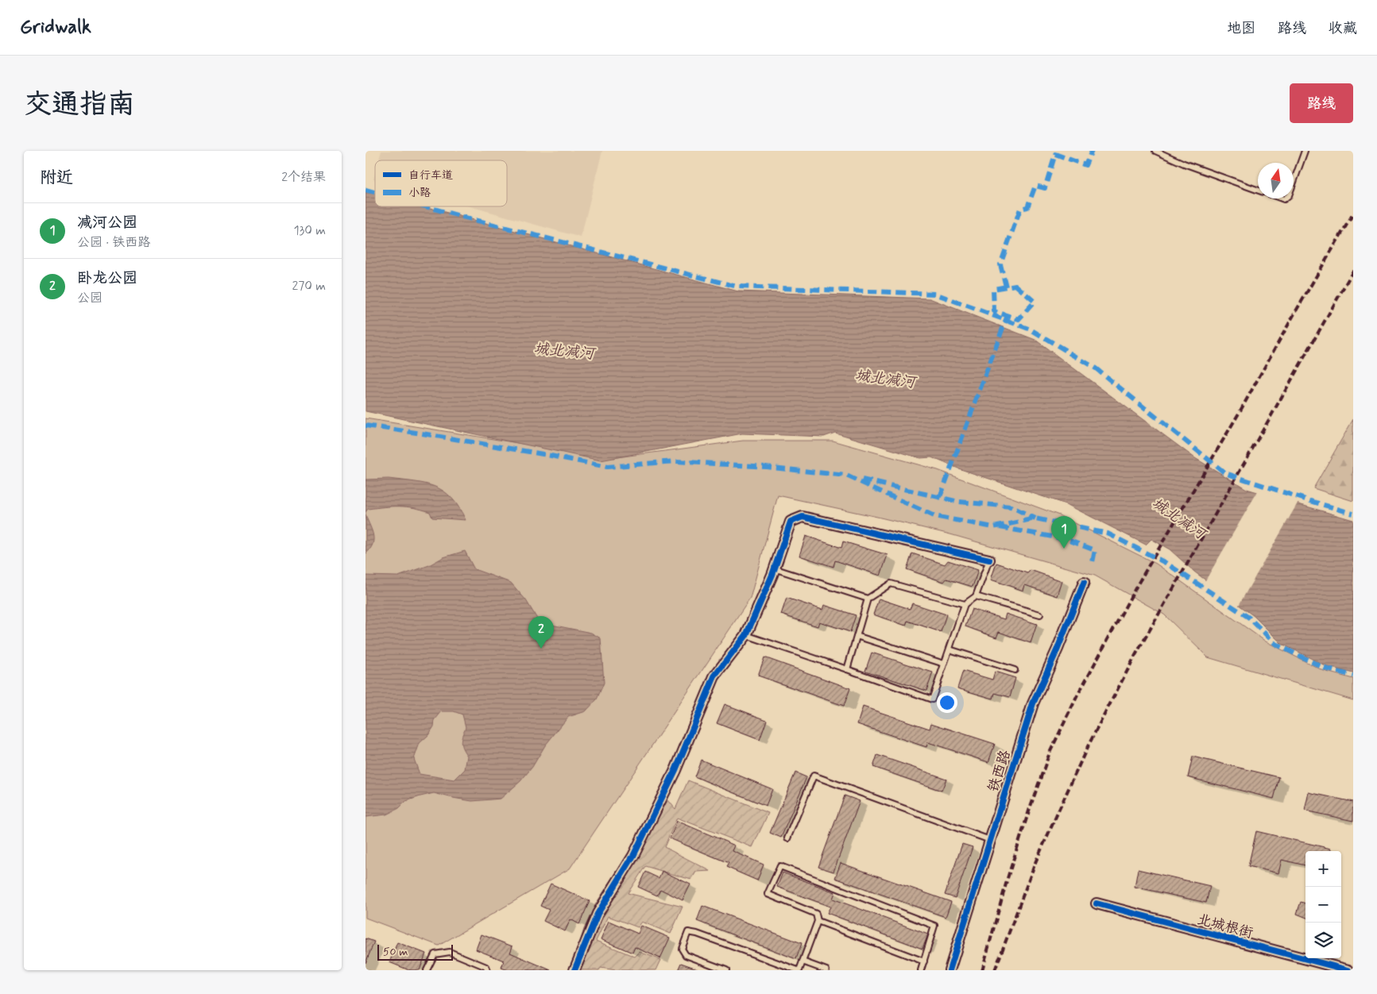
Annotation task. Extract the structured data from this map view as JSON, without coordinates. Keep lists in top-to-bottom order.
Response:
{
  "streets": {
    "street": ["铁西路", "北城根街"]
  },
  "water": ["城北减河"],
  "legend": ["自行车道", "小路"],
  "scale_bar": "50 m",
  "north": "top",
  "page": {
    "header": "Gridwalk",
    "nav": ["地图", "路线", "收藏"],
    "buttons": "路线",
    "title": "交通指南",
    "heading": ["附近", "2个结果"],
    "list": [
      {
        "mark": "1",
        "name": "减河公园",
        "note": "公园 · 铁西路",
        "value": "130 m"
      },
      {
        "mark": "2",
        "name": "卧龙公园",
        "note": "公园",
        "value": "270 m"
      }
    ],
    "pins": ["1", "2"],
    "map_buttons": ["+", "−"],
    "scale": "50 m"
  }
}
